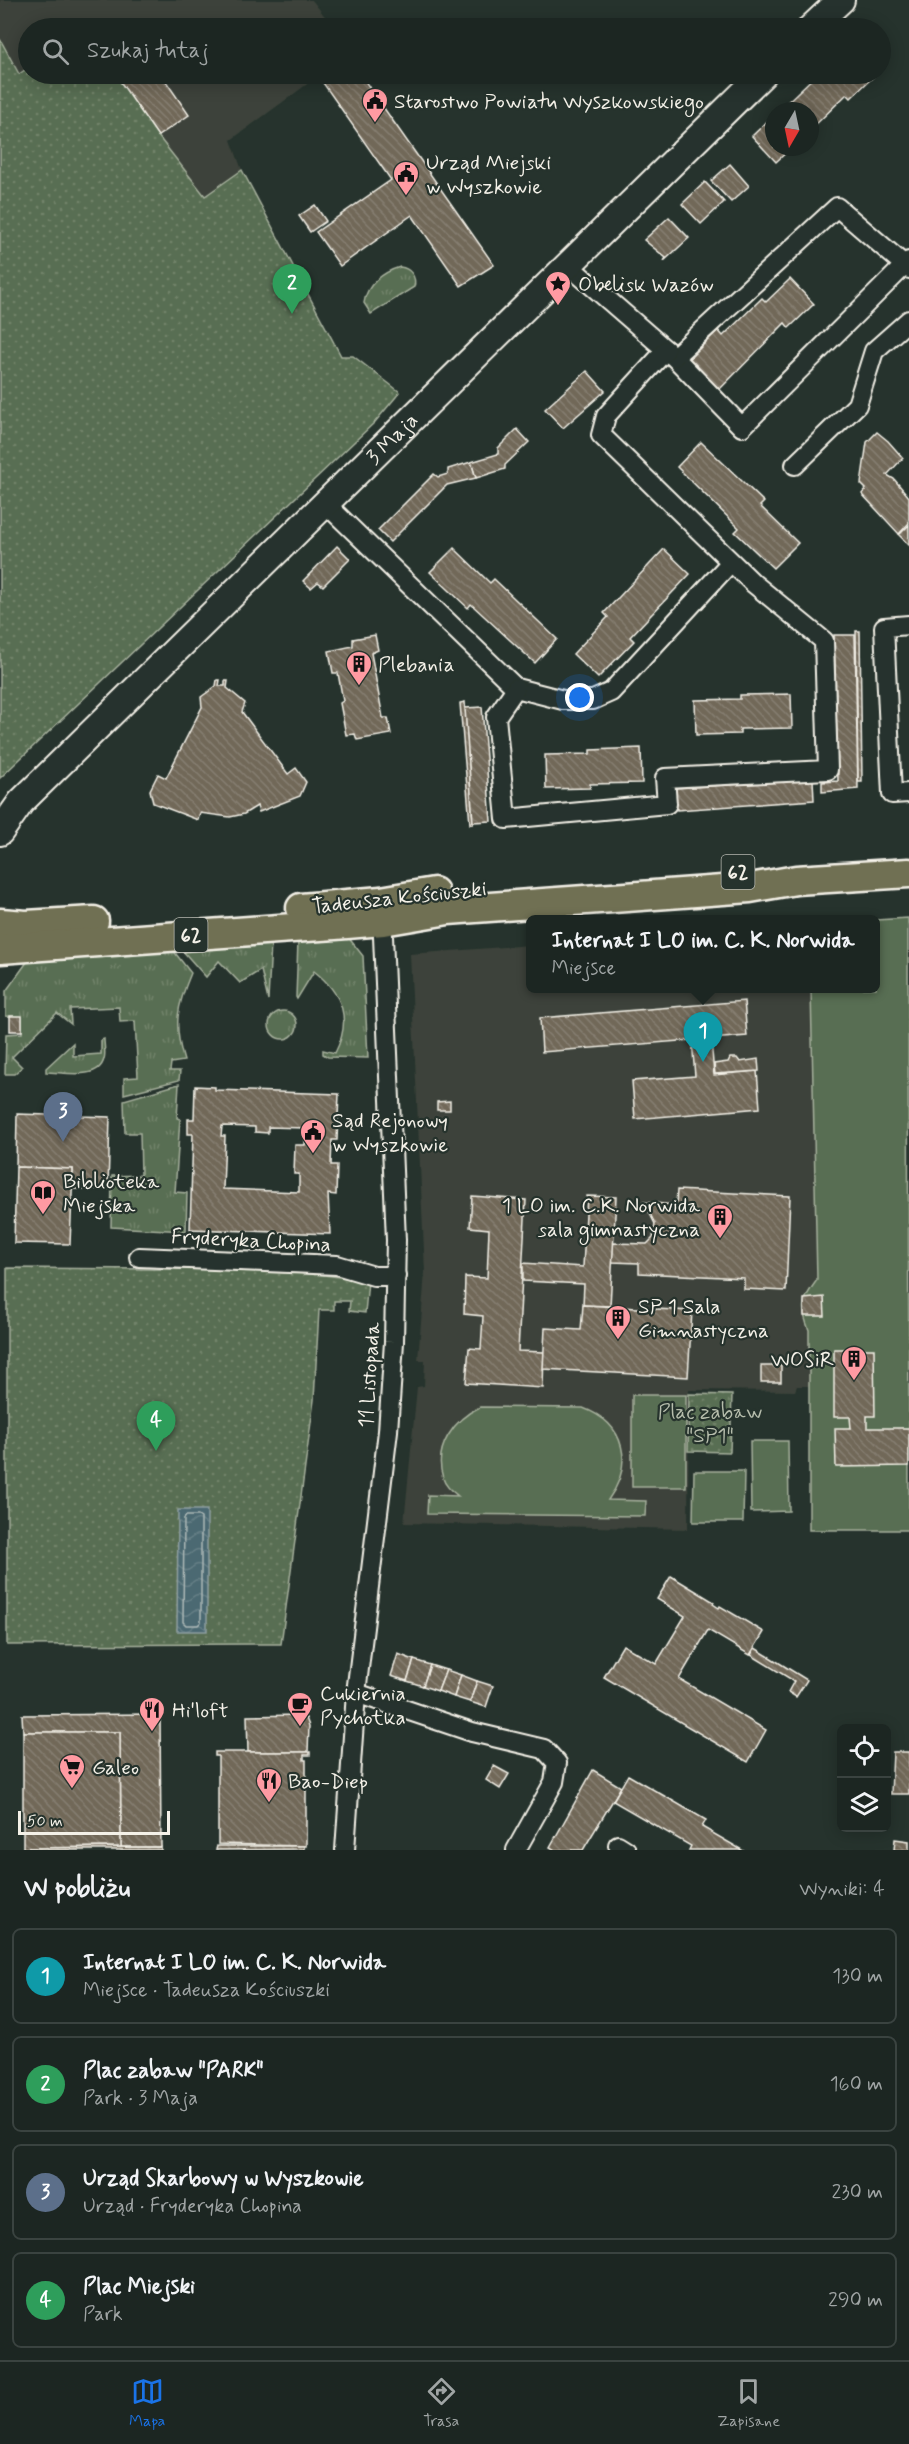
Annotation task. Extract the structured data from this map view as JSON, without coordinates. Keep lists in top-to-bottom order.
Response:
{
  "streets": {
    "main road": ["62", "Tadeusza Kościuszki"],
    "street": ["3 Maja", "Fryderyka Chopina", "11 Listopada"]
  },
  "crossings": [
    ["Tadeusza Kościuszki", "11 Listopada"],
    ["Fryderyka Chopina", "11 Listopada"]
  ],
  "parks": ["Plac zabaw \"SP1\""],
  "places": {
    "public building": ["Starostwo Powiatu Wyszkowskiego", "Urząd Miejski w Wyszkowie", "Sąd Rejonowy w Wyszkowie"],
    "place": ["Obelisk Wazów"],
    "building": [
      "Plebania",
      "1 LO im. C.K. Norwida sala gimnastyczna",
      "SP 1 Sala Gimnastyczna",
      "WOSiR"
    ],
    "library": ["Biblioteka Miejska"],
    "cafe": ["Cukiernia Pychotka"],
    "restaurant": ["Hi'loft", "Bao-Diep"],
    "supermarket": ["Galeo"]
  },
  "scale_bar": "50 m",
  "north": "bottom",
  "page": {
    "search": "Szukaj tutaj",
    "pins": [
      "2",
      "1",
      "3",
      "4"
    ],
    "popup": ["Internat I LO im. C. K. Norwida", "Miejsce"],
    "scale": "50 m",
    "heading": ["W pobliżu", "Wyniki: 4"],
    "list": [
      {
        "mark": "1",
        "name": "Internat I LO im. C. K. Norwida",
        "note": "Miejsce · Tadeusza Kościuszki",
        "value": "130 m"
      },
      {
        "mark": "2",
        "name": "Plac zabaw \"PARK\"",
        "note": "Park · 3 Maja",
        "value": "160 m"
      },
      {
        "mark": "3",
        "name": "Urząd Skarbowy w Wyszkowie",
        "note": "Urząd · Fryderyka Chopina",
        "value": "230 m"
      },
      {
        "mark": "4",
        "name": "Plac Miejski",
        "note": "Park",
        "value": "290 m"
      }
    ],
    "nav": ["Mapa", "Trasa", "Zapisane"]
  }
}
